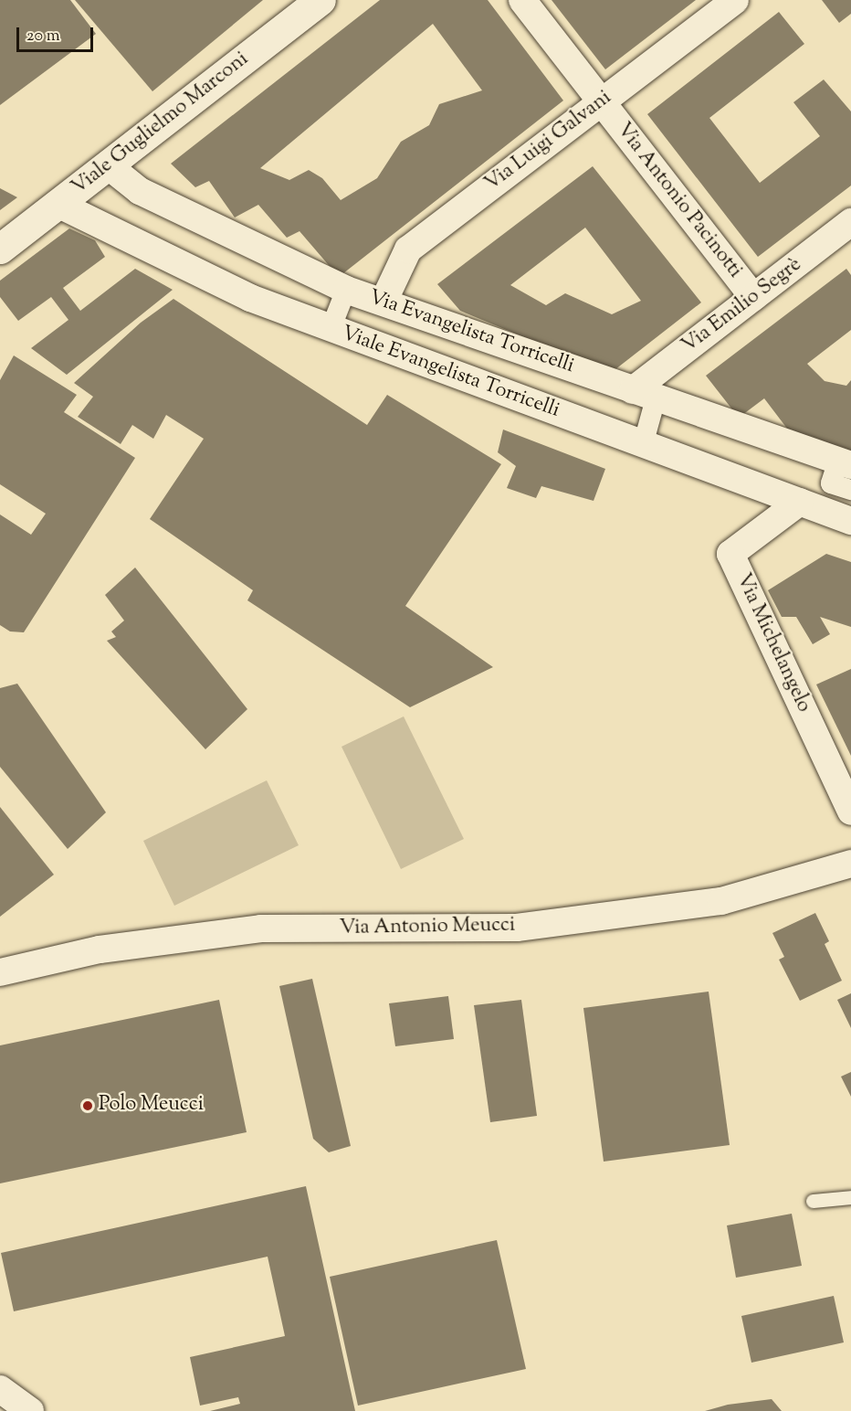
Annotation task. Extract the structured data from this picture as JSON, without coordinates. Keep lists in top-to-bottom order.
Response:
{
  "streets": {
    "street": [
      "Viale Guglielmo Marconi",
      "Via Luigi Galvani",
      "Via Antonio Pacinotti",
      "Via Emilio Segrè",
      "Via Evangelista Torricelli",
      "Viale Evangelista Torricelli",
      "Via Michelangelo",
      "Via Antonio Meucci"
    ]
  },
  "crossings": [
    ["Viale Guglielmo Marconi", "Via Evangelista Torricelli"],
    ["Viale Guglielmo Marconi", "Viale Evangelista Torricelli"],
    ["Via Luigi Galvani", "Via Antonio Pacinotti"],
    ["Via Luigi Galvani", "Via Evangelista Torricelli"],
    ["Via Antonio Pacinotti", "Via Emilio Segrè"],
    ["Via Emilio Segrè", "Via Evangelista Torricelli"],
    ["Viale Evangelista Torricelli", "Via Michelangelo"]
  ],
  "places": ["Polo Meucci"],
  "scale_bar": "20 m"
}
